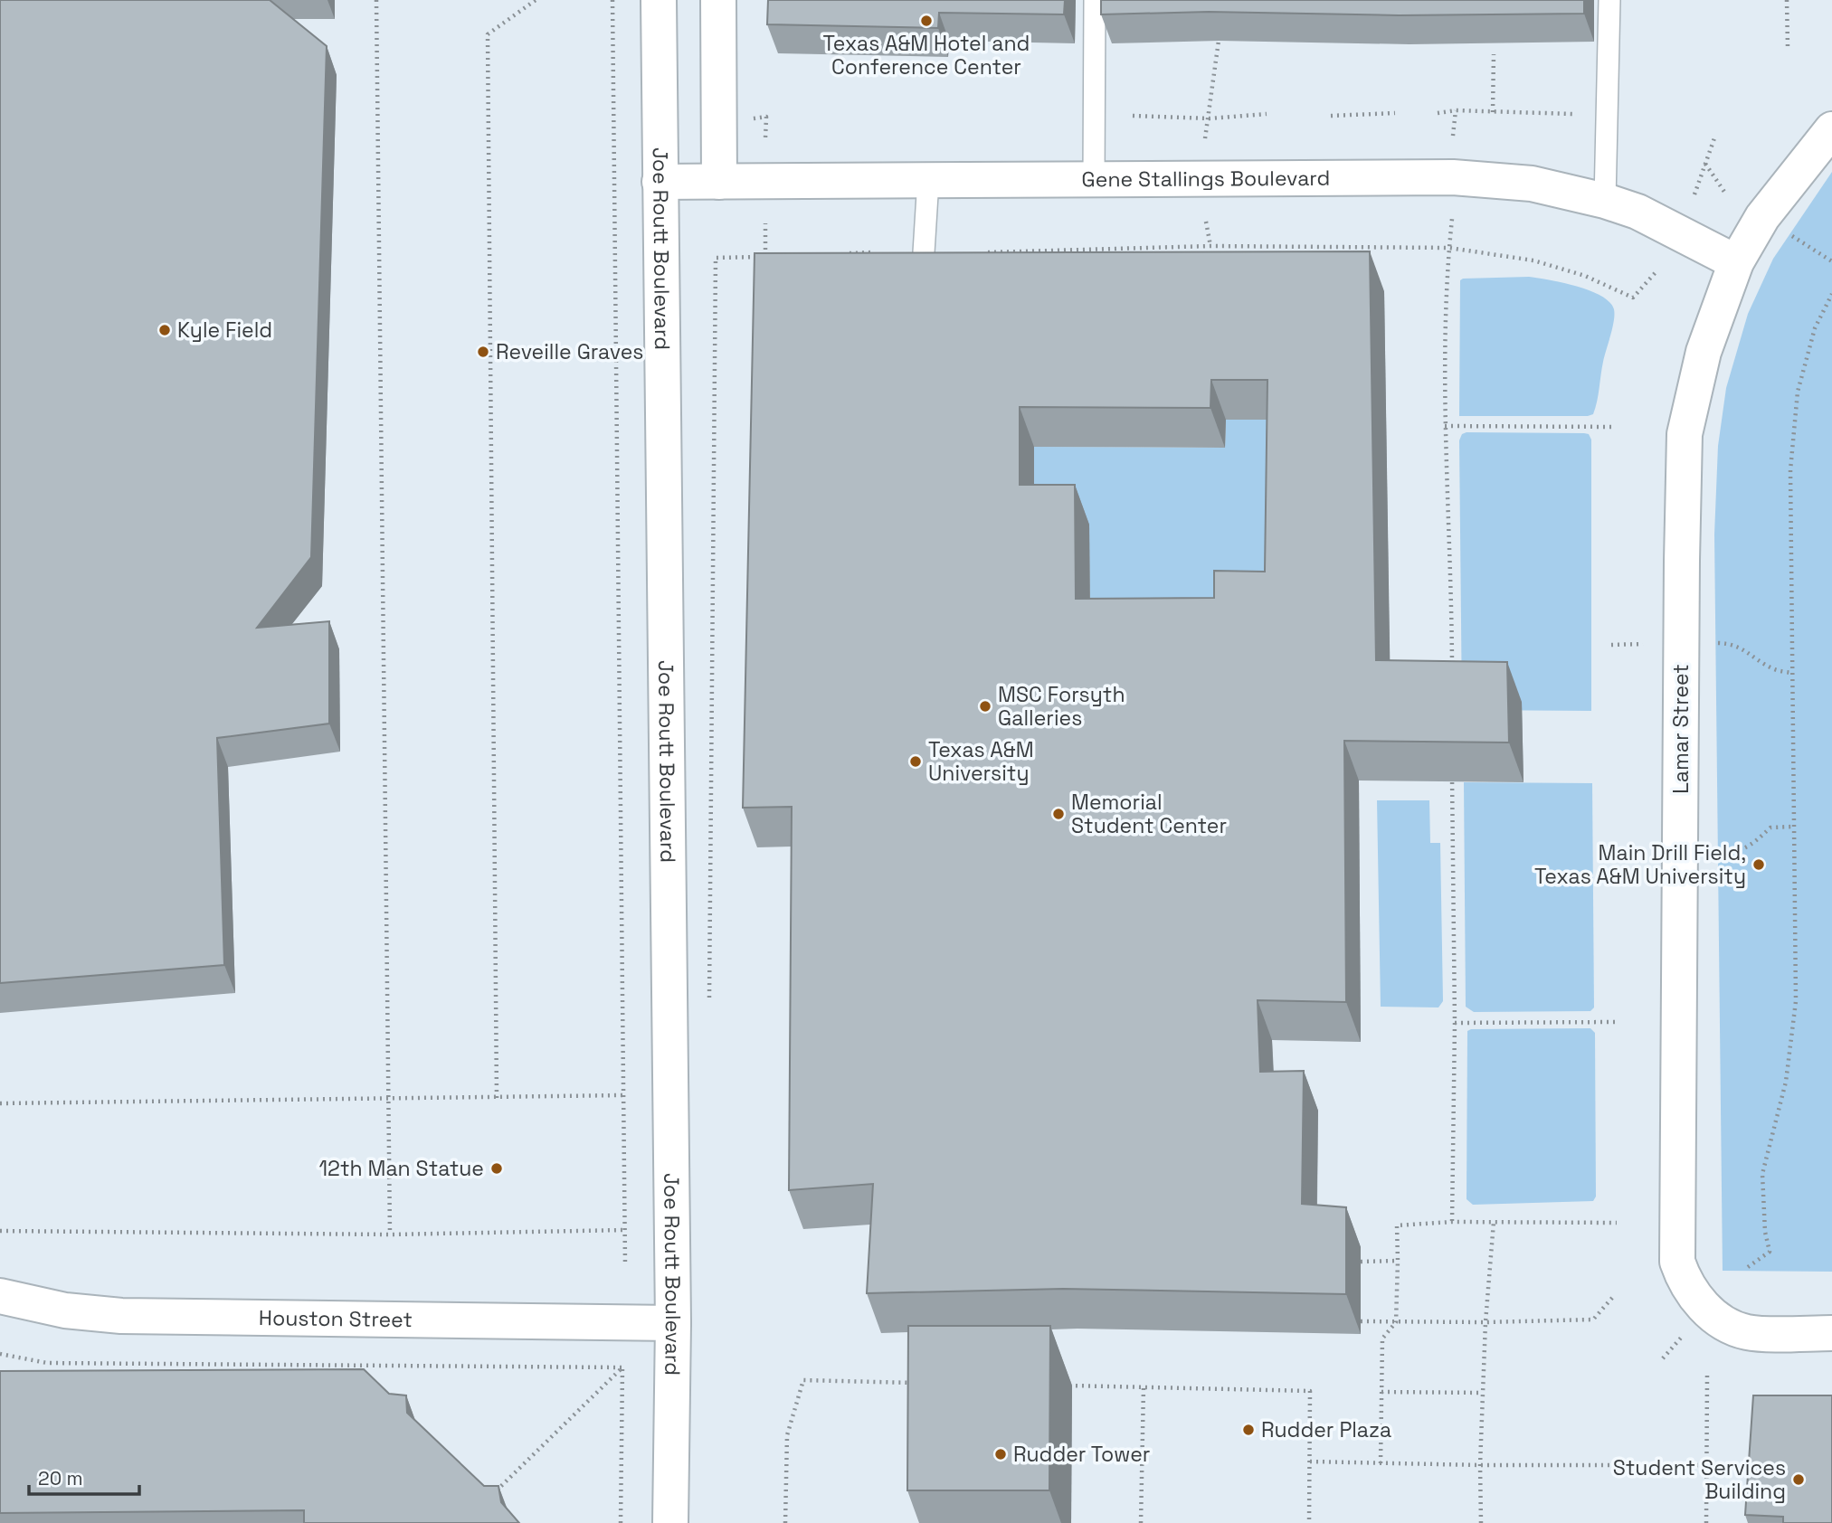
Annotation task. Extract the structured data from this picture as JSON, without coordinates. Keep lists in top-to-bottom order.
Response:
{
  "streets": {
    "street": [
      "Gene Stallings Boulevard",
      "Joe Routt Boulevard",
      "Lamar Street",
      "Houston Street"
    ]
  },
  "crossings": [
    ["Gene Stallings Boulevard", "Joe Routt Boulevard"],
    ["Gene Stallings Boulevard", "Lamar Street"],
    ["Joe Routt Boulevard", "Houston Street"]
  ],
  "places": [
    "Texas A&M Hotel and Conference Center",
    "Kyle Field",
    "Reveille Graves",
    "MSC Forsyth Galleries",
    "Texas A&M University",
    "Memorial Student Center",
    "Main Drill Field, Texas A&M University",
    "12th Man Statue",
    "Rudder Plaza",
    "Rudder Tower",
    "Student Services Building"
  ],
  "scale_bar": "20 m"
}
